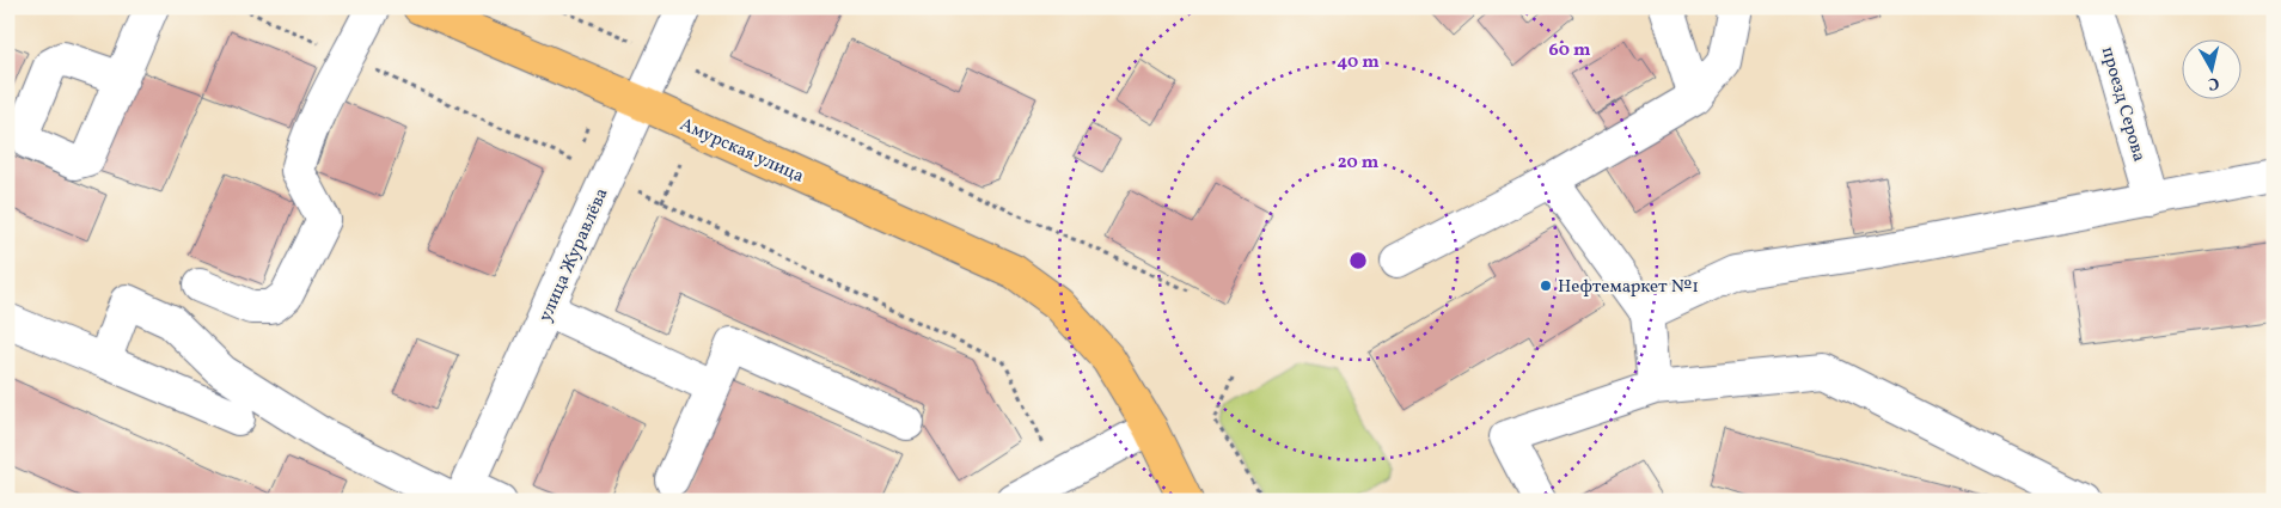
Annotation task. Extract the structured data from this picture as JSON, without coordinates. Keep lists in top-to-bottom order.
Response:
{
  "streets": {
    "main road": ["Амурская улица"],
    "street": ["проезд Серова", "улица Журавлёва"]
  },
  "crossings": [
    ["Амурская улица", "улица Журавлёва"]
  ],
  "places": ["Нефтемаркет №1"],
  "north": "bottom",
  "rings": ["60 m", "40 m", "20 m"]
}
